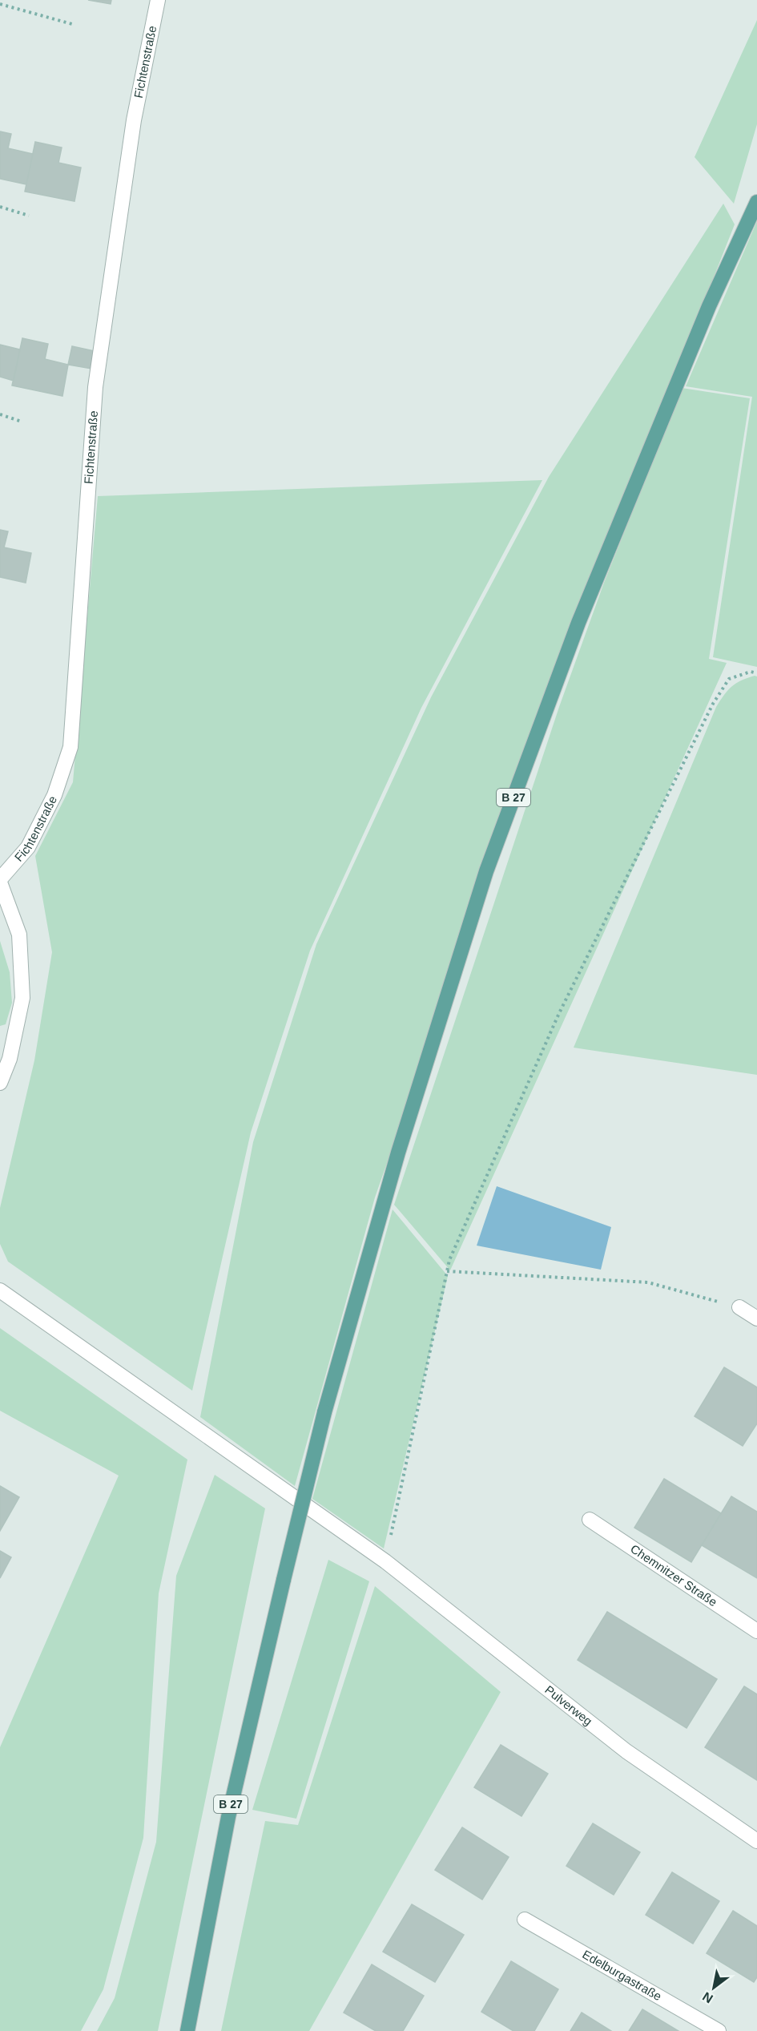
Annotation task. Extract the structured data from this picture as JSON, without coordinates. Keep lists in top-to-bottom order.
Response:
{
  "streets": {
    "main road": ["B 27"],
    "street": [
      "Fichtenstraße",
      "Chemnitzer Straße",
      "Pulverweg",
      "Edelburgastraße"
    ]
  },
  "north": "bottom left"
}
